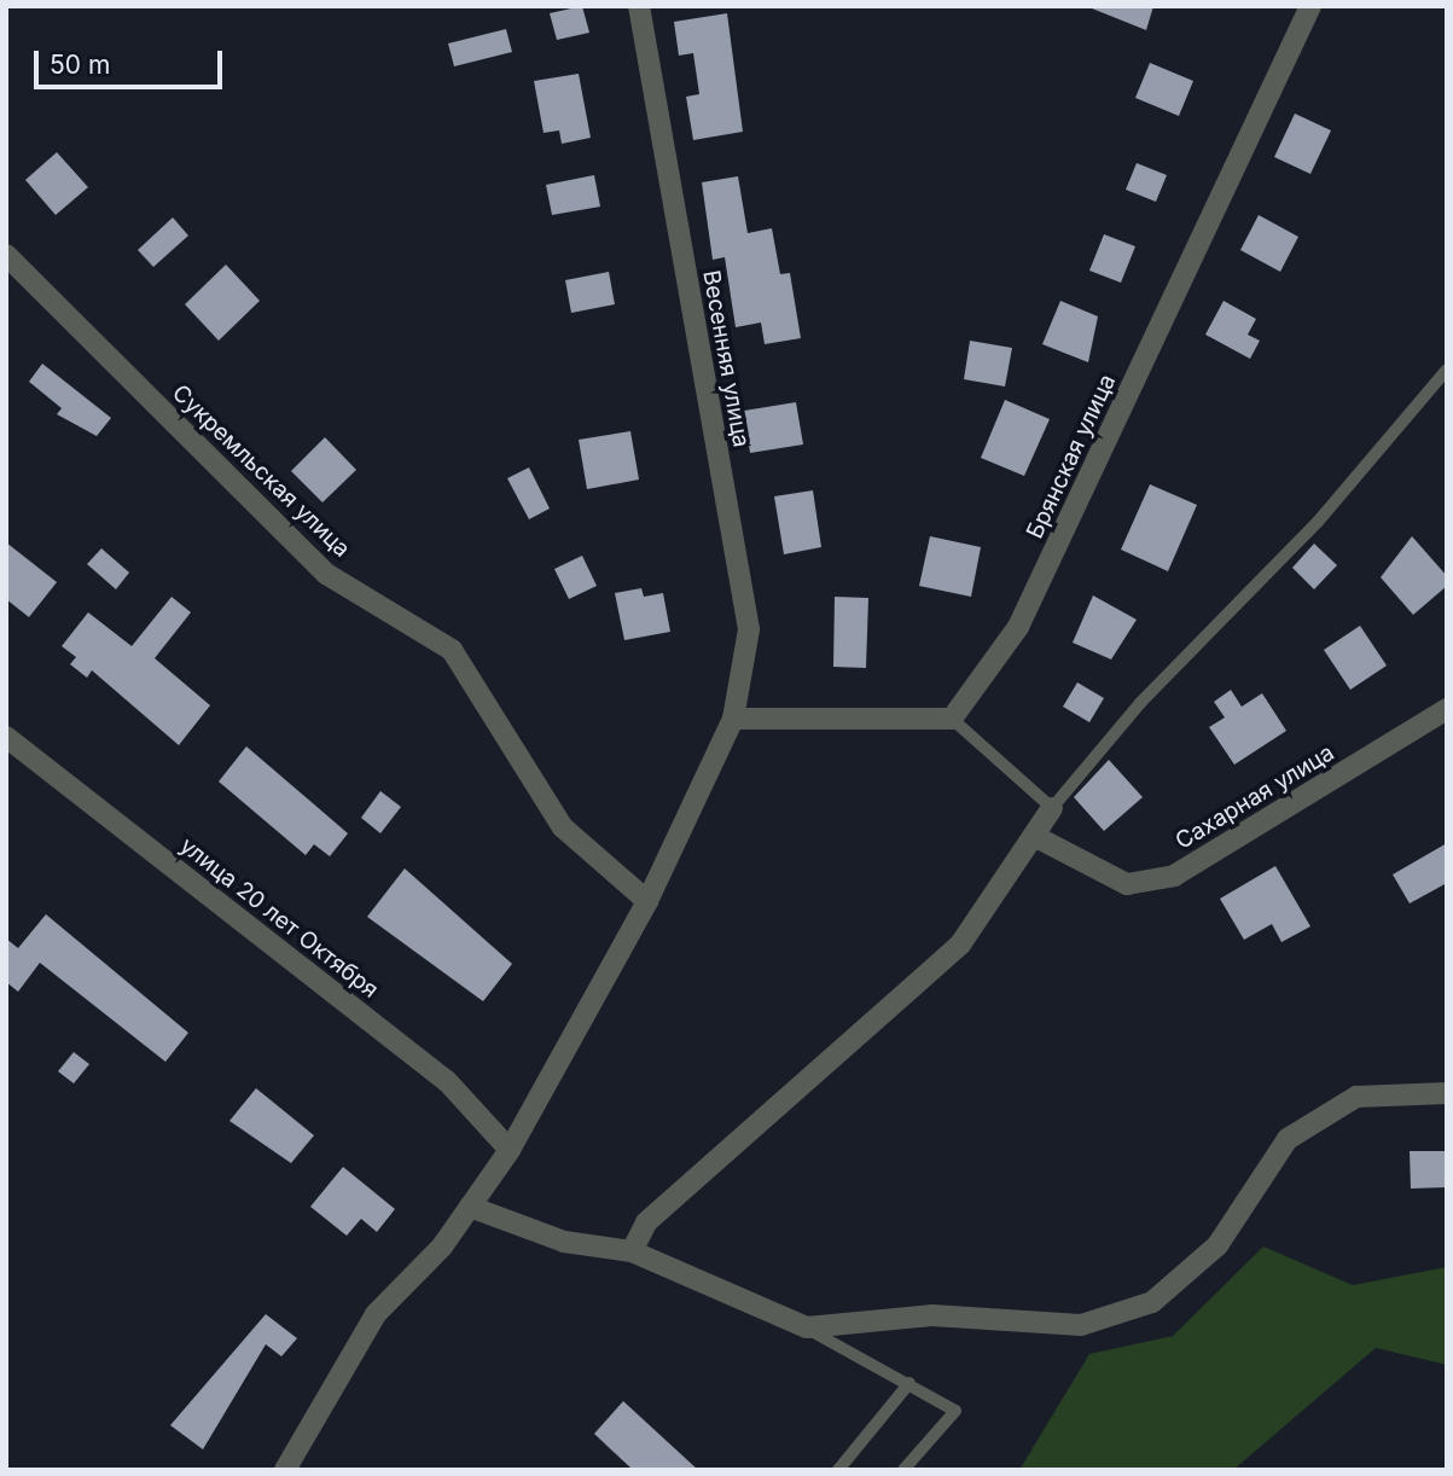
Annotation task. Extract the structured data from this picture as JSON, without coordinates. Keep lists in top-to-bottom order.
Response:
{
  "streets": {
    "street": [
      "Весенняя улица",
      "Брянская улица",
      "Сукремльская улица",
      "Сахарная улица",
      "улица 20 лет Октября"
    ]
  },
  "crossings": [
    ["Весенняя улица", "Сукремльская улица"],
    ["Весенняя улица", "улица 20 лет Октября"]
  ],
  "scale_bar": "50 m"
}
